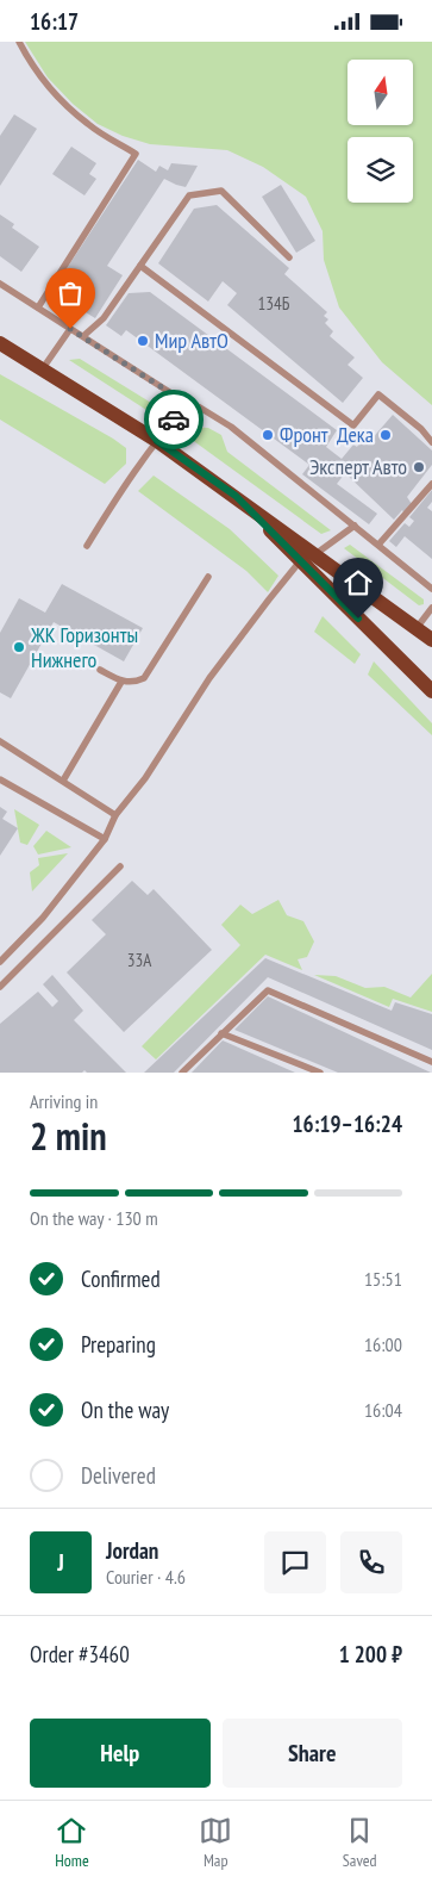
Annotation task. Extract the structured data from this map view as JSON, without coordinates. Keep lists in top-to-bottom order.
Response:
{
  "places": [
    "Мир АвтО",
    "Фронт",
    "Дека",
    "Эксперт Авто",
    "ЖК Горизонты Нижнего"
  ],
  "house_numbers": ["134Б", "33А"],
  "north": "top",
  "page": {
    "status": "16:17",
    "heading": ["2 min", "Arriving in", "16:19–16:24"],
    "panel": [
      "Jordan",
      "Courier · 4.6",
      "Order #3460",
      "1 200 ₽"
    ],
    "bar": "On the way · 130 m",
    "list": [
      ["Confirmed", "15:51"],
      ["Preparing", "16:00"],
      ["On the way", "16:04"],
      "Delivered"
    ],
    "round": "J",
    "buttons": ["Help", "Share"],
    "tabs": ["Home", "Map", "Saved"]
  }
}
